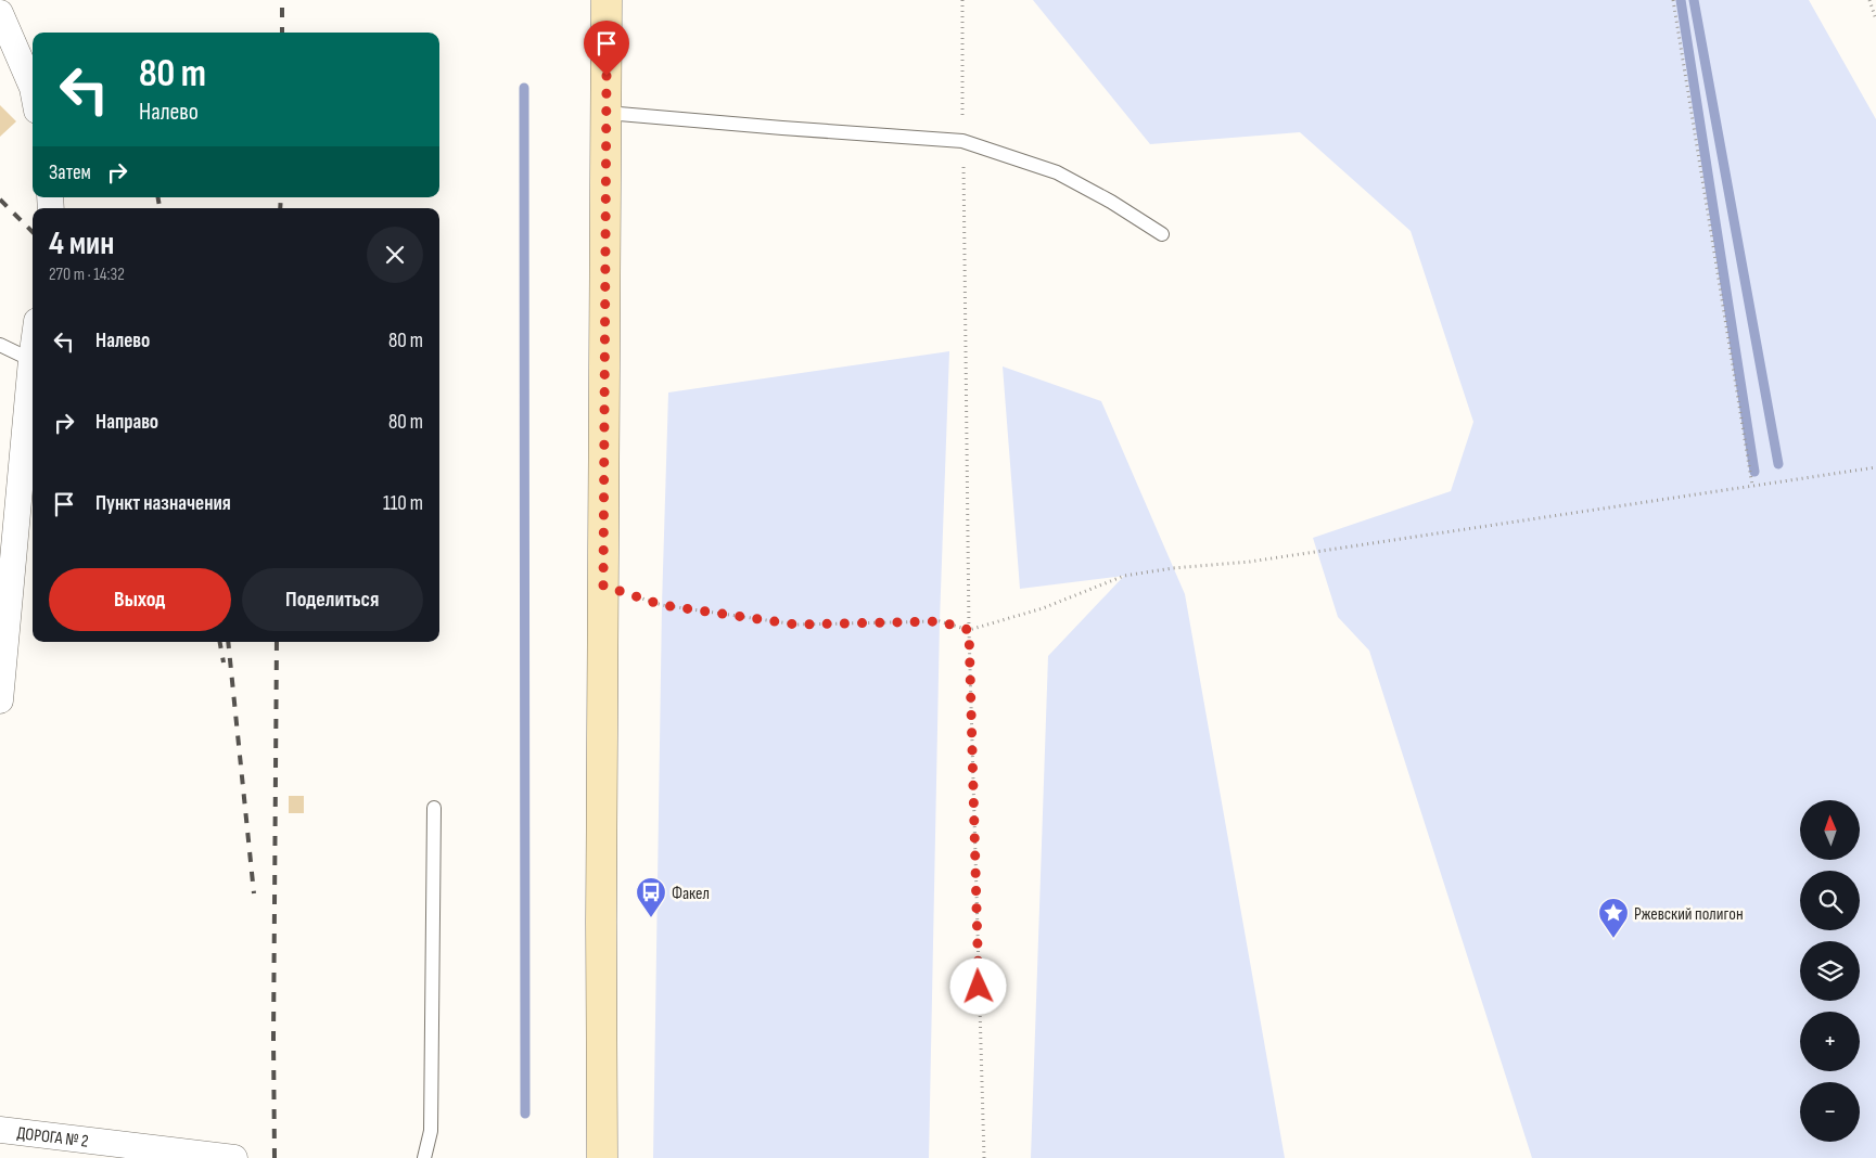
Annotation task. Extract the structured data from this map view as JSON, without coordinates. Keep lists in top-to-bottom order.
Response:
{
  "streets": {
    "street": ["ДОРОГА № 2"]
  },
  "places": {
    "bus stop": ["Факел"],
    "place": ["Ржевский полигон"]
  },
  "north": "top",
  "page": {
    "turn": ["80 m", "Налево"],
    "then": "Затем",
    "heading": ["4 мин", "270 m · 14:32"],
    "list": [
      {
        "name": "Налево",
        "value": "80 m"
      },
      {
        "name": "Направо",
        "value": "80 m"
      },
      {
        "name": "Пункт назначения",
        "value": "110 m"
      }
    ],
    "buttons": ["Выход", "Поделиться"],
    "map_buttons": ["+", "−"]
  }
}
